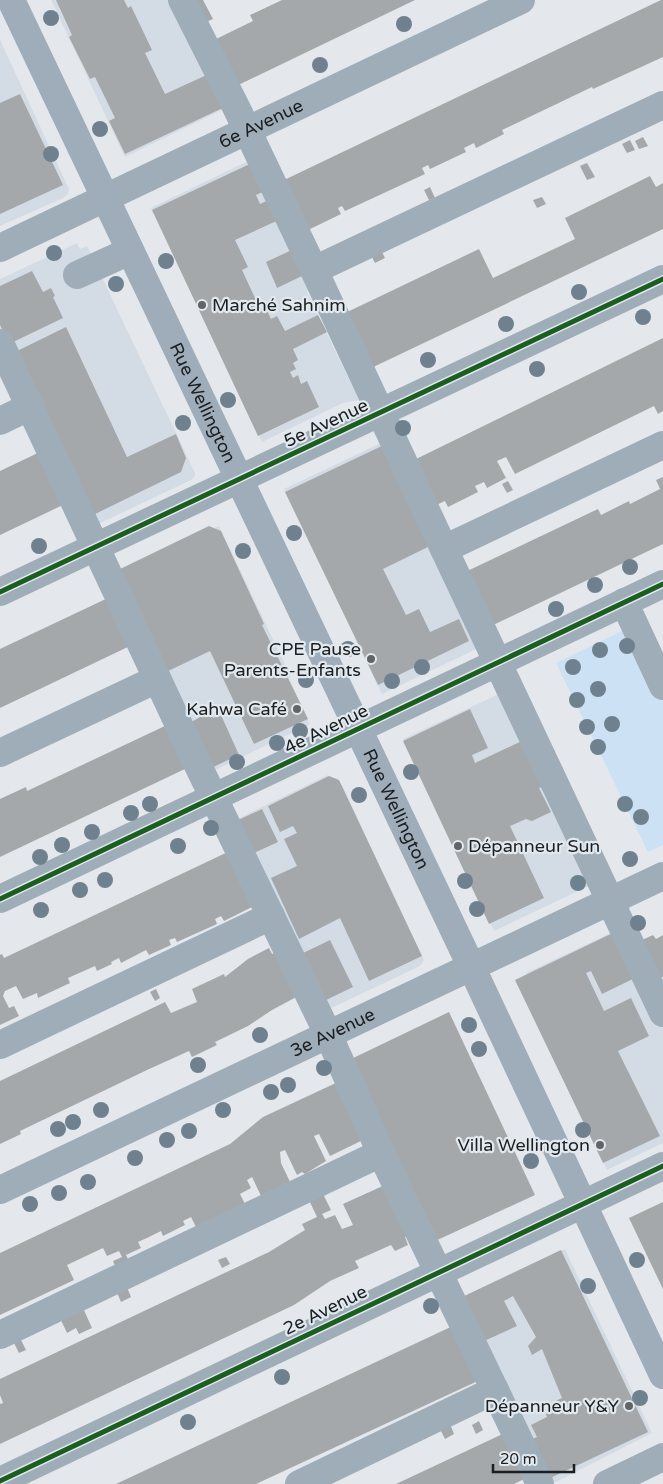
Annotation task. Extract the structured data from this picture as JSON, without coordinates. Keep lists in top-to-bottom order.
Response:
{
  "streets": {
    "main road": ["Rue Wellington"],
    "street": [
      "6e Avenue",
      "5e Avenue",
      "4e Avenue",
      "3e Avenue",
      "2e Avenue"
    ]
  },
  "crossings": [
    ["6e Avenue", "Rue Wellington"],
    ["Rue Wellington", "5e Avenue"],
    ["Rue Wellington", "4e Avenue"],
    ["Rue Wellington", "3e Avenue"],
    ["Rue Wellington", "2e Avenue"]
  ],
  "places": [
    "Marché Sahnim",
    "CPE Pause Parents-Enfants",
    "Kahwa Café",
    "Dépanneur Sun",
    "Villa Wellington",
    "Dépanneur Y&Y"
  ],
  "scale_bar": "20 m"
}
